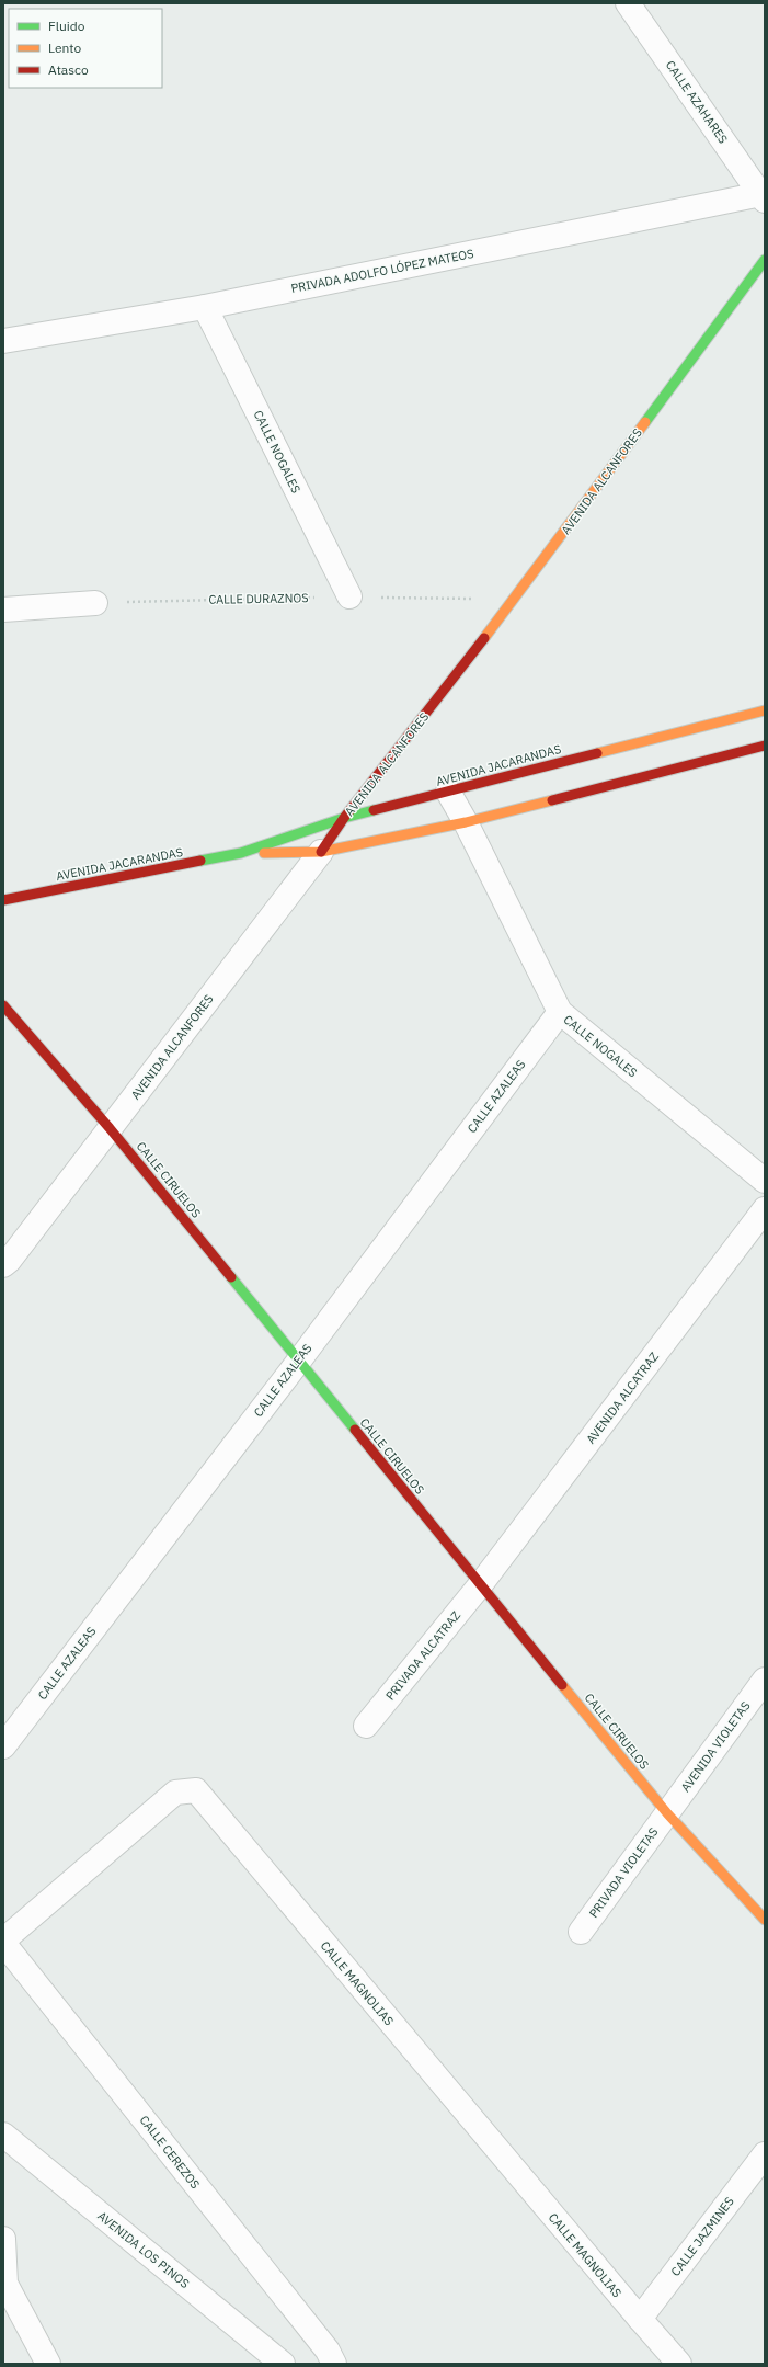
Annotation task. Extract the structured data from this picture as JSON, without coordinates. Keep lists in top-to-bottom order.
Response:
{
  "streets": {
    "street": [
      "CALLE AZAHARES",
      "PRIVADA ADOLFO LÓPEZ MATEOS",
      "CALLE NOGALES",
      "AVENIDA ALCANFORES",
      "AVENIDA JACARANDAS",
      "CALLE AZALEAS",
      "CALLE CIRUELOS",
      "AVENIDA ALCATRAZ",
      "PRIVADA ALCATRAZ",
      "AVENIDA VIOLETAS",
      "PRIVADA VIOLETAS",
      "CALLE MAGNOLIAS",
      "CALLE CEREZOS",
      "CALLE JAZMINES",
      "AVENIDA LOS PINOS"
    ],
    "path": ["CALLE DURAZNOS"]
  },
  "crossings": [
    ["CALLE AZAHARES", "PRIVADA ADOLFO LÓPEZ MATEOS"],
    ["PRIVADA ADOLFO LÓPEZ MATEOS", "CALLE NOGALES"],
    ["CALLE NOGALES", "CALLE DURAZNOS"],
    ["CALLE NOGALES", "AVENIDA JACARANDAS"],
    ["CALLE NOGALES", "CALLE AZALEAS"],
    ["AVENIDA ALCANFORES", "CALLE DURAZNOS"],
    ["AVENIDA ALCANFORES", "AVENIDA JACARANDAS"],
    ["AVENIDA ALCANFORES", "CALLE CIRUELOS"],
    ["CALLE AZALEAS", "CALLE CIRUELOS"],
    ["CALLE CIRUELOS", "AVENIDA ALCATRAZ"],
    ["CALLE CIRUELOS", "PRIVADA ALCATRAZ"],
    ["CALLE CIRUELOS", "AVENIDA VIOLETAS"],
    ["CALLE CIRUELOS", "PRIVADA VIOLETAS"],
    ["AVENIDA ALCATRAZ", "PRIVADA ALCATRAZ"],
    ["AVENIDA VIOLETAS", "PRIVADA VIOLETAS"],
    ["CALLE MAGNOLIAS", "CALLE CEREZOS"],
    ["CALLE MAGNOLIAS", "CALLE JAZMINES"]
  ],
  "legend": ["Fluido", "Lento", "Atasco"]
}
